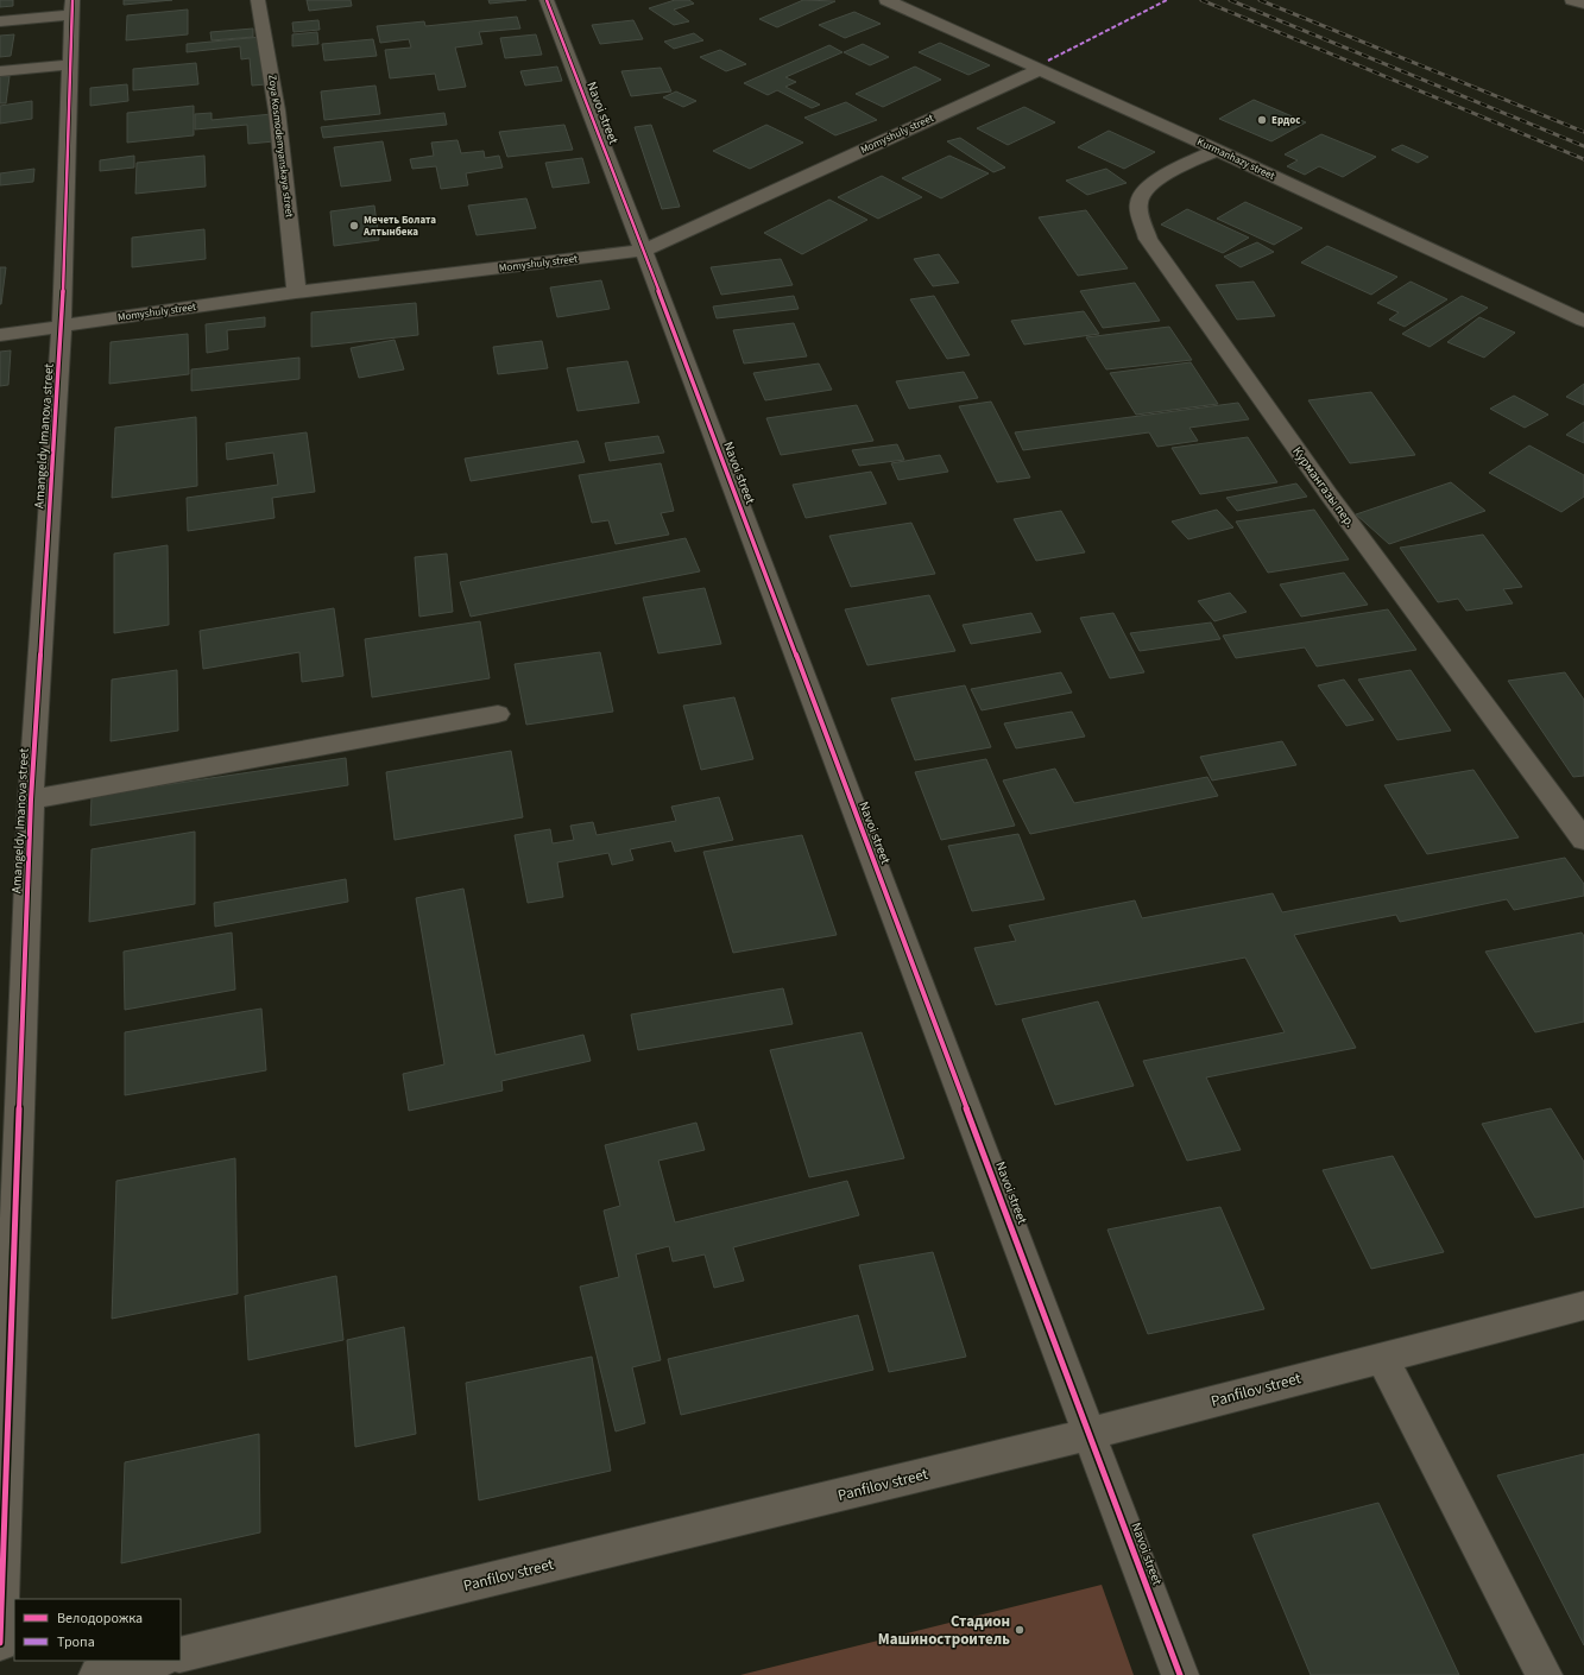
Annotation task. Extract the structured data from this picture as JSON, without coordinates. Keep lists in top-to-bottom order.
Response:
{
  "streets": {
    "street": [
      "Navoi street",
      "Momyshuly street",
      "Zoya Kosmodemyanskaya street",
      "Kurmanhazy street",
      "Amangeldy Imanova street",
      "Курмангазы пер.",
      "Panfilov street"
    ]
  },
  "crossings": [
    ["Navoi street", "Momyshuly street"],
    ["Navoi street", "Panfilov street"],
    ["Momyshuly street", "Zoya Kosmodemyanskaya street"],
    ["Momyshuly street", "Kurmanhazy street"],
    ["Momyshuly street", "Amangeldy Imanova street"],
    ["Kurmanhazy street", "Курмангазы пер."]
  ],
  "places": ["Ердос", "Мечеть Болата Алтынбека", "Стадион Машиностроитель"],
  "legend": ["Велодорожка", "Тропа"]
}
